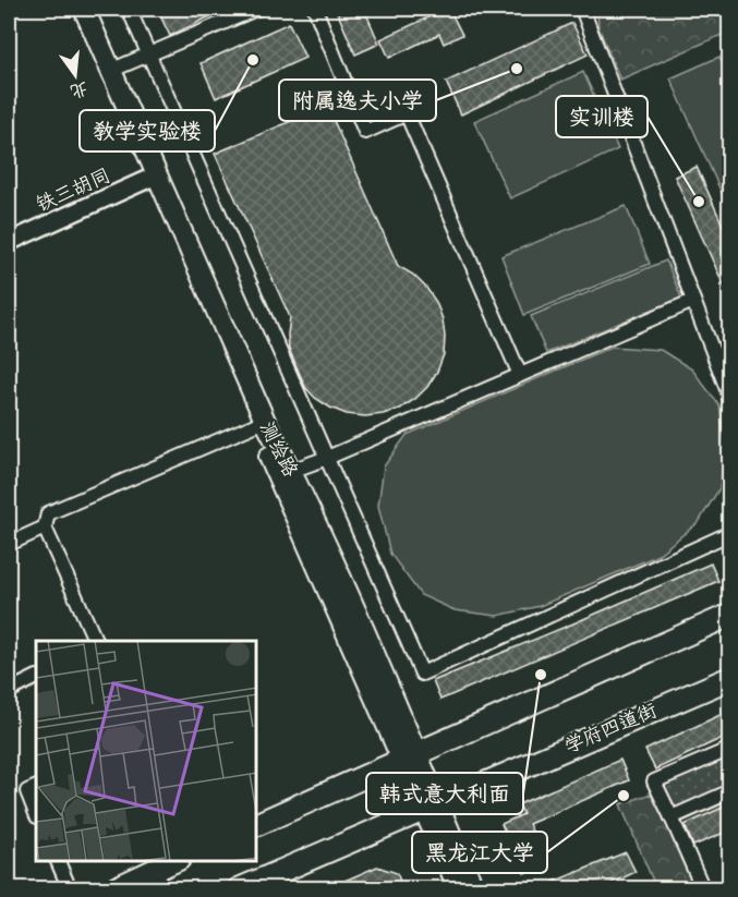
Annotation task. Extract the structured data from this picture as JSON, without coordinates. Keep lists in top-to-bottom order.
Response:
{
  "streets": {
    "main road": ["测绘路", "学府四道街"],
    "street": ["铁三胡同"]
  },
  "crossings": [
    ["铁三胡同", "测绘路"],
    ["测绘路", "学府四道街"]
  ],
  "places": [
    "教学实验楼",
    "附属逸夫小学",
    "实训楼",
    "韩式意大利面",
    "黑龙江大学"
  ],
  "north": "bottom"
}
